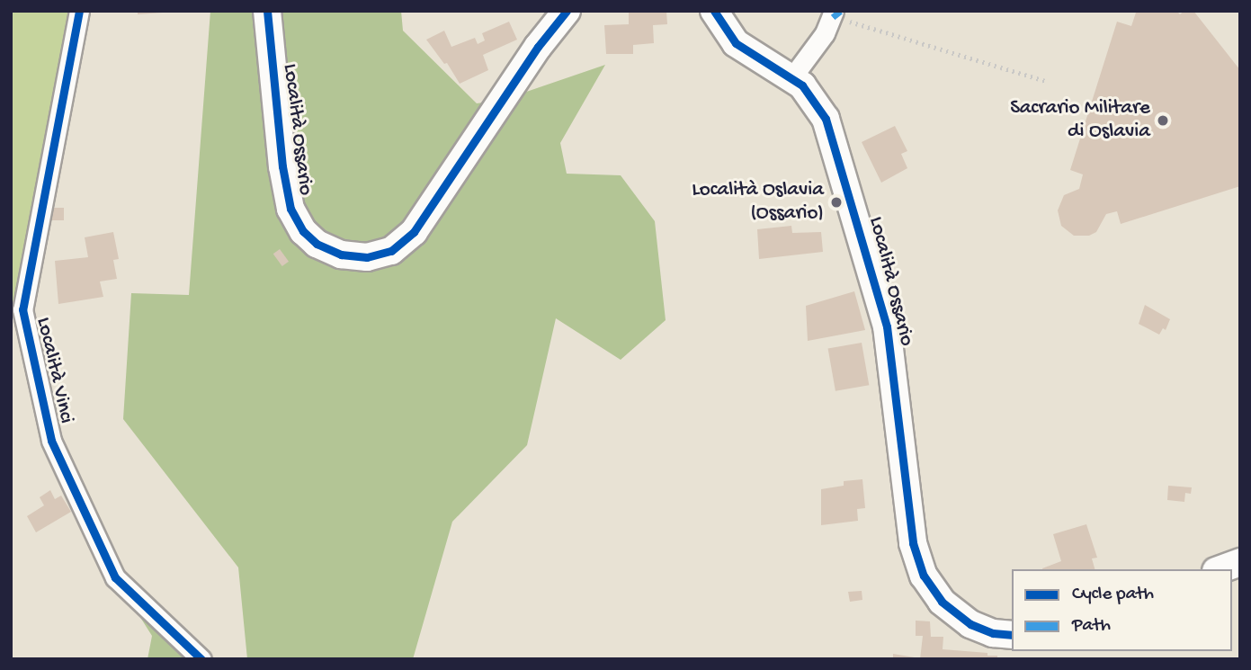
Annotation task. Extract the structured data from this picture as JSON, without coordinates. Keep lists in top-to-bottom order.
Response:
{
  "streets": {
    "street": ["Località Ossario", "Località Vinci"]
  },
  "places": ["Sacrario Militare di Oslavia", "Località Oslavia (Ossario)"],
  "legend": ["Cycle path", "Path"]
}
